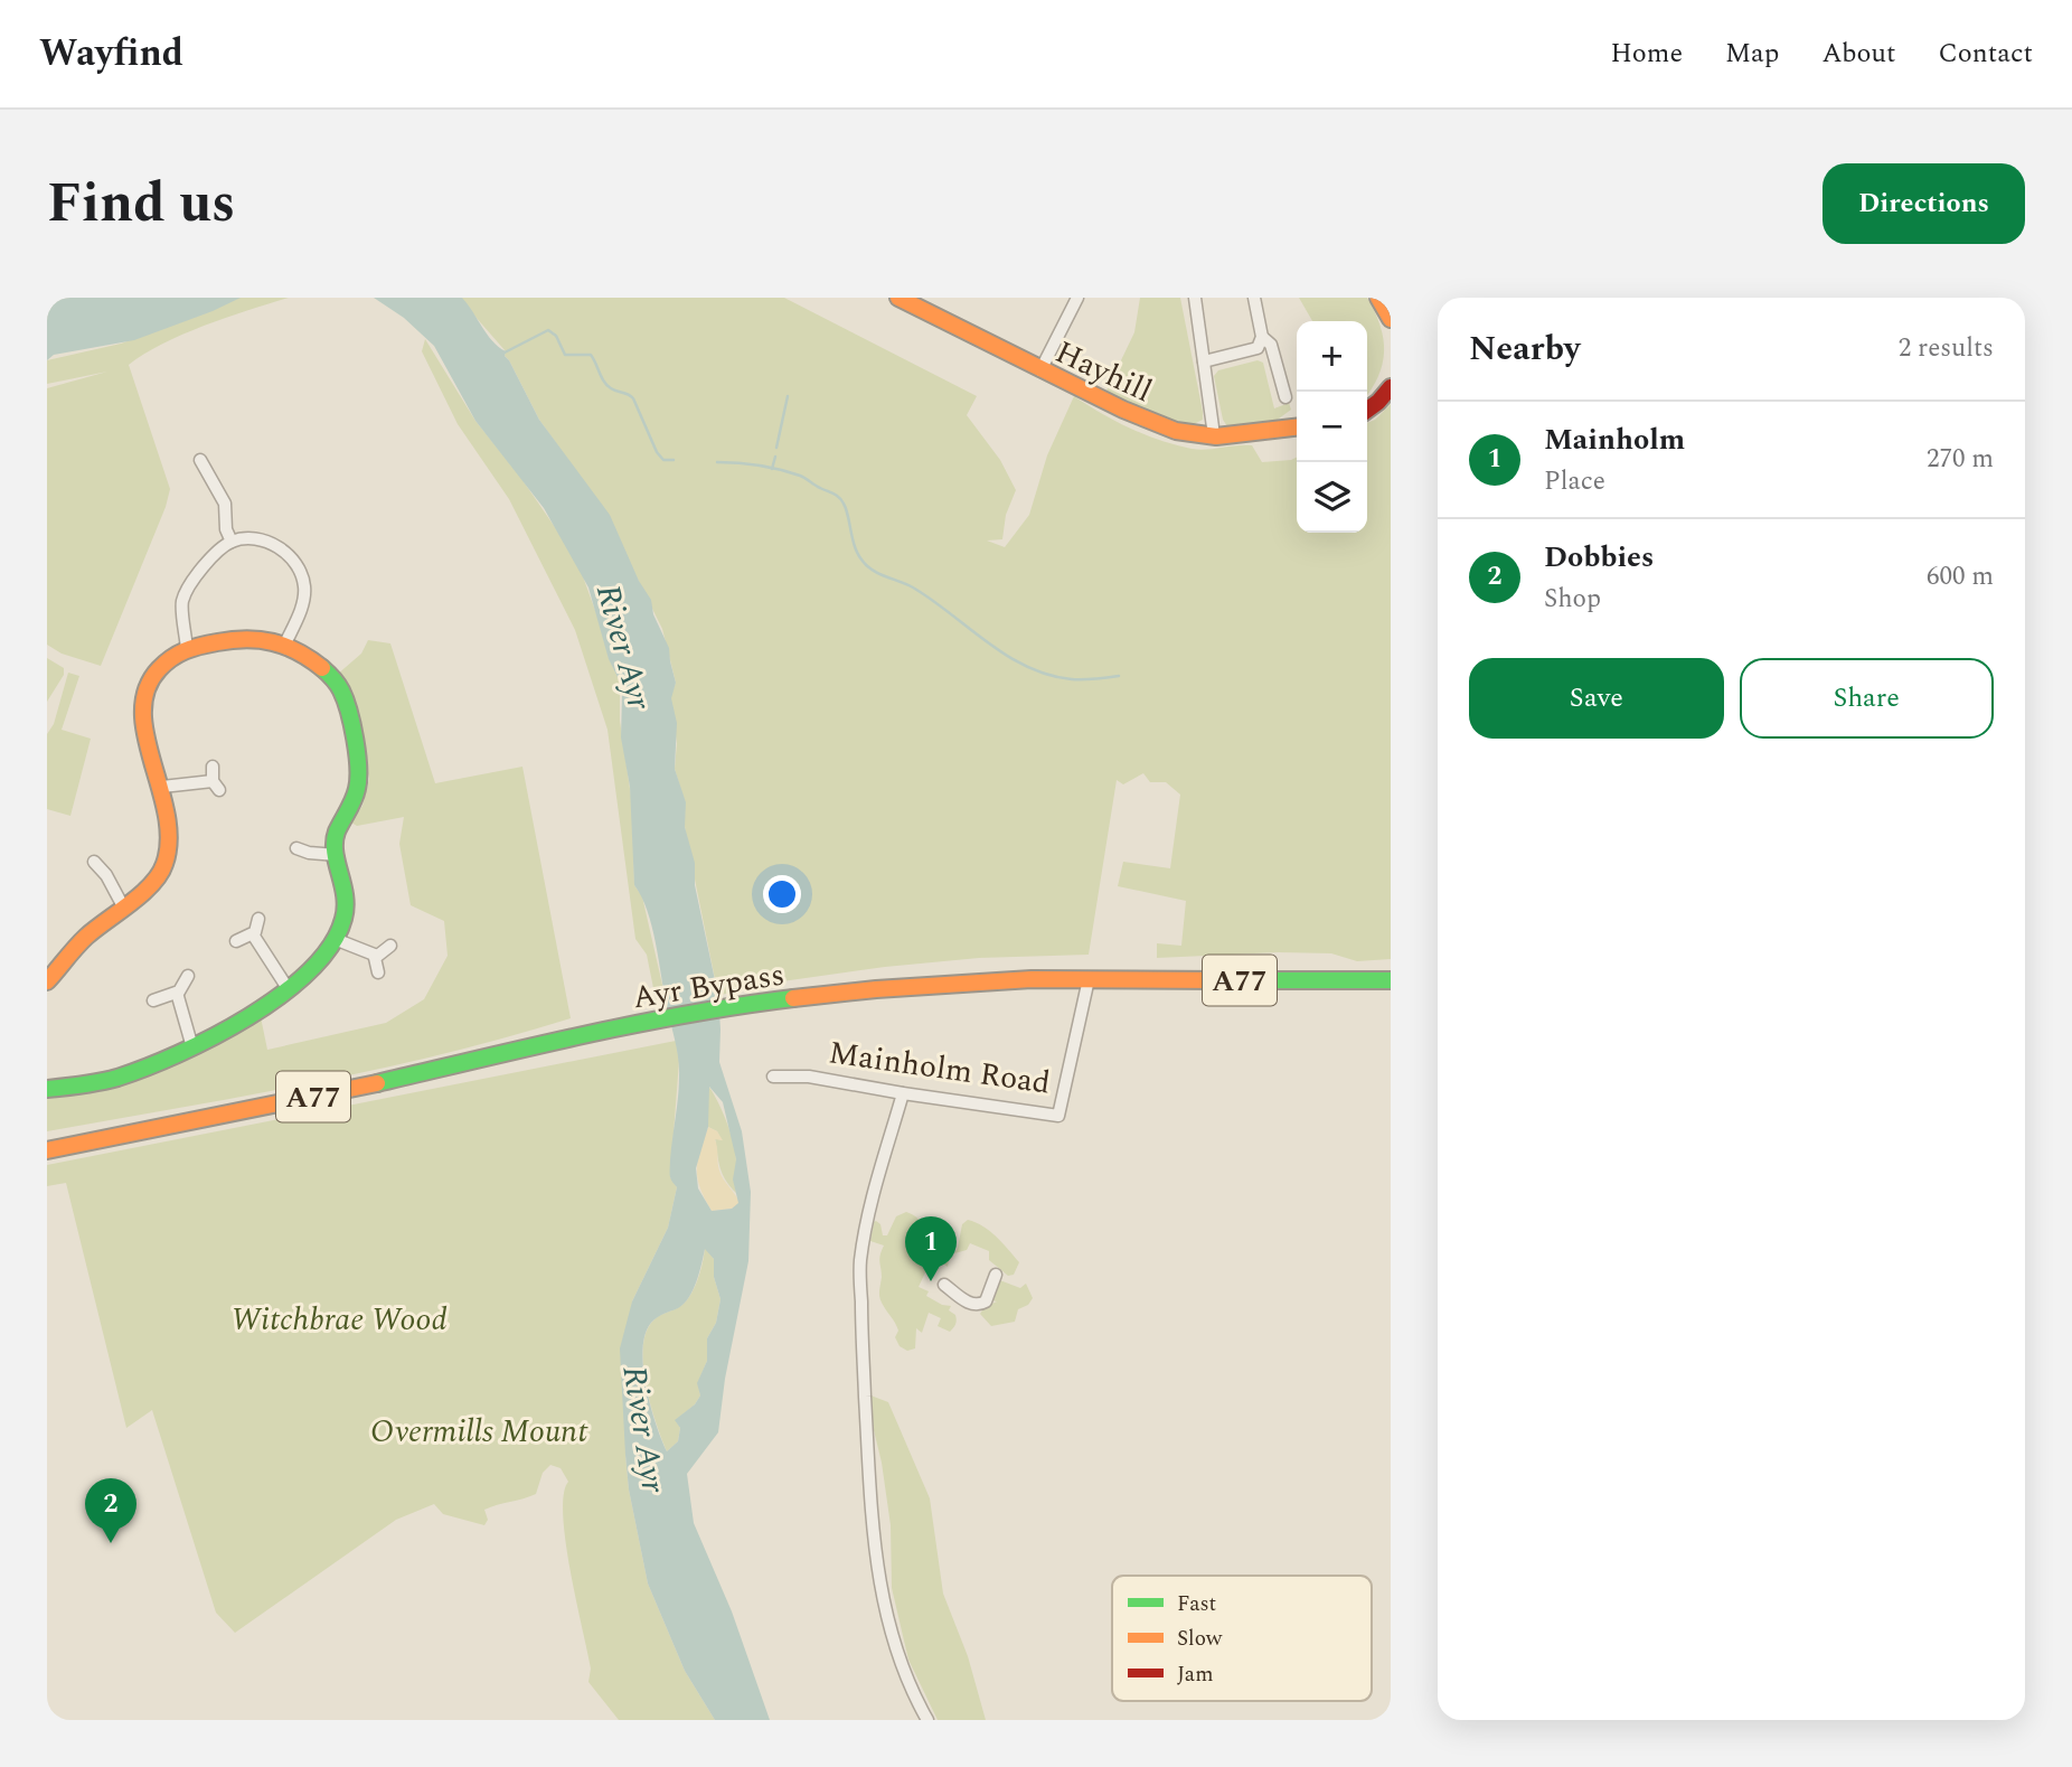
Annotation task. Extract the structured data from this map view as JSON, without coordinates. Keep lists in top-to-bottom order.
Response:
{
  "streets": {
    "main road": ["Hayhill", "A77", "Ayr Bypass"],
    "street": ["Mainholm Road"]
  },
  "crossings": [
    ["Ayr Bypass", "Mainholm Road"]
  ],
  "water": ["River Ayr"],
  "parks": ["Witchbrae Wood", "Overmills Mount"],
  "legend": ["Fast", "Slow", "Jam"],
  "page": {
    "header": "Wayfind",
    "nav": [
      "Home",
      "Map",
      "About",
      "Contact"
    ],
    "title": "Find us",
    "buttons": [
      "Directions",
      ["Save", "Share"]
    ],
    "heading": ["Nearby", "2 results"],
    "map_buttons": ["+", "−"],
    "list": [
      {
        "mark": "1",
        "name": "Mainholm",
        "note": "Place",
        "value": "270 m"
      },
      {
        "mark": "2",
        "name": "Dobbies",
        "note": "Shop",
        "value": "600 m"
      }
    ],
    "pins": ["1", "2"]
  }
}
